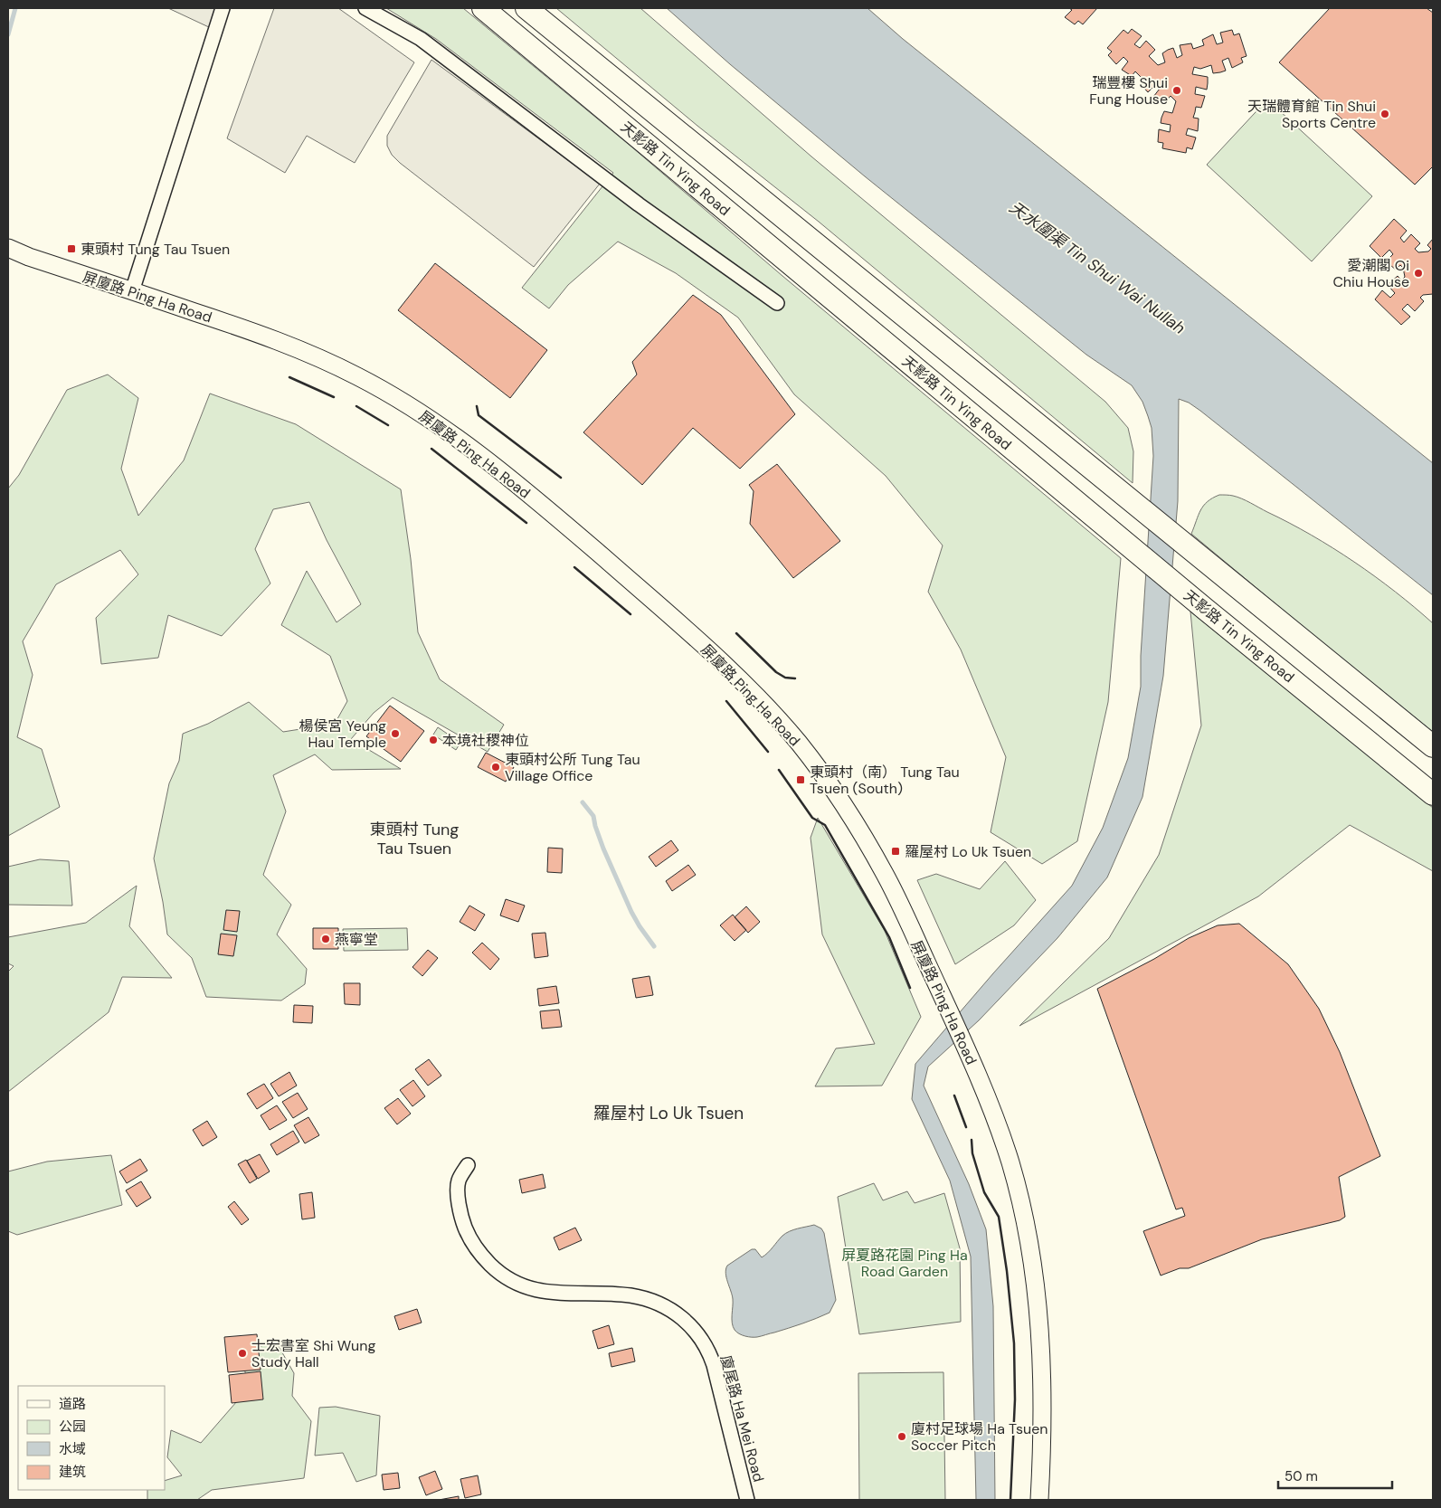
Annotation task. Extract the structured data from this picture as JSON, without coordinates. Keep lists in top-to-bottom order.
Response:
{
  "streets": {
    "main road": ["天影路 Tin Ying Road"],
    "street": ["屏廈路 Ping Ha Road", "廈尾路 Ha Mei Road"]
  },
  "districts": ["東頭村 Tung Tau Tsuen", "羅屋村 Lo Uk Tsuen"],
  "water": ["天水圍渠 Tin Shui Wai Nullah"],
  "parks": ["屏夏路花園 Ping Ha Road Garden"],
  "places": {
    "other": [
      "瑞豐樓 Shui Fung House",
      "天瑞體育館 Tin Shui Sports Centre",
      "愛潮閣 Oi Chiu House",
      "楊侯宮 Yeung Hau Temple",
      "本境社稷神位",
      "東頭村公所 Tung Tau Village Office",
      "燕寧堂",
      "士宏書室 Shi Wung Study Hall",
      "廈村足球場 Ha Tsuen Soccer Pitch"
    ],
    "transit": ["東頭村 Tung Tau Tsuen", "東頭村（南） Tung Tau Tsuen (South)", "羅屋村 Lo Uk Tsuen"]
  },
  "legend": [
    "道路",
    "公园",
    "水域",
    "建筑"
  ],
  "scale_bar": "50 m"
}
